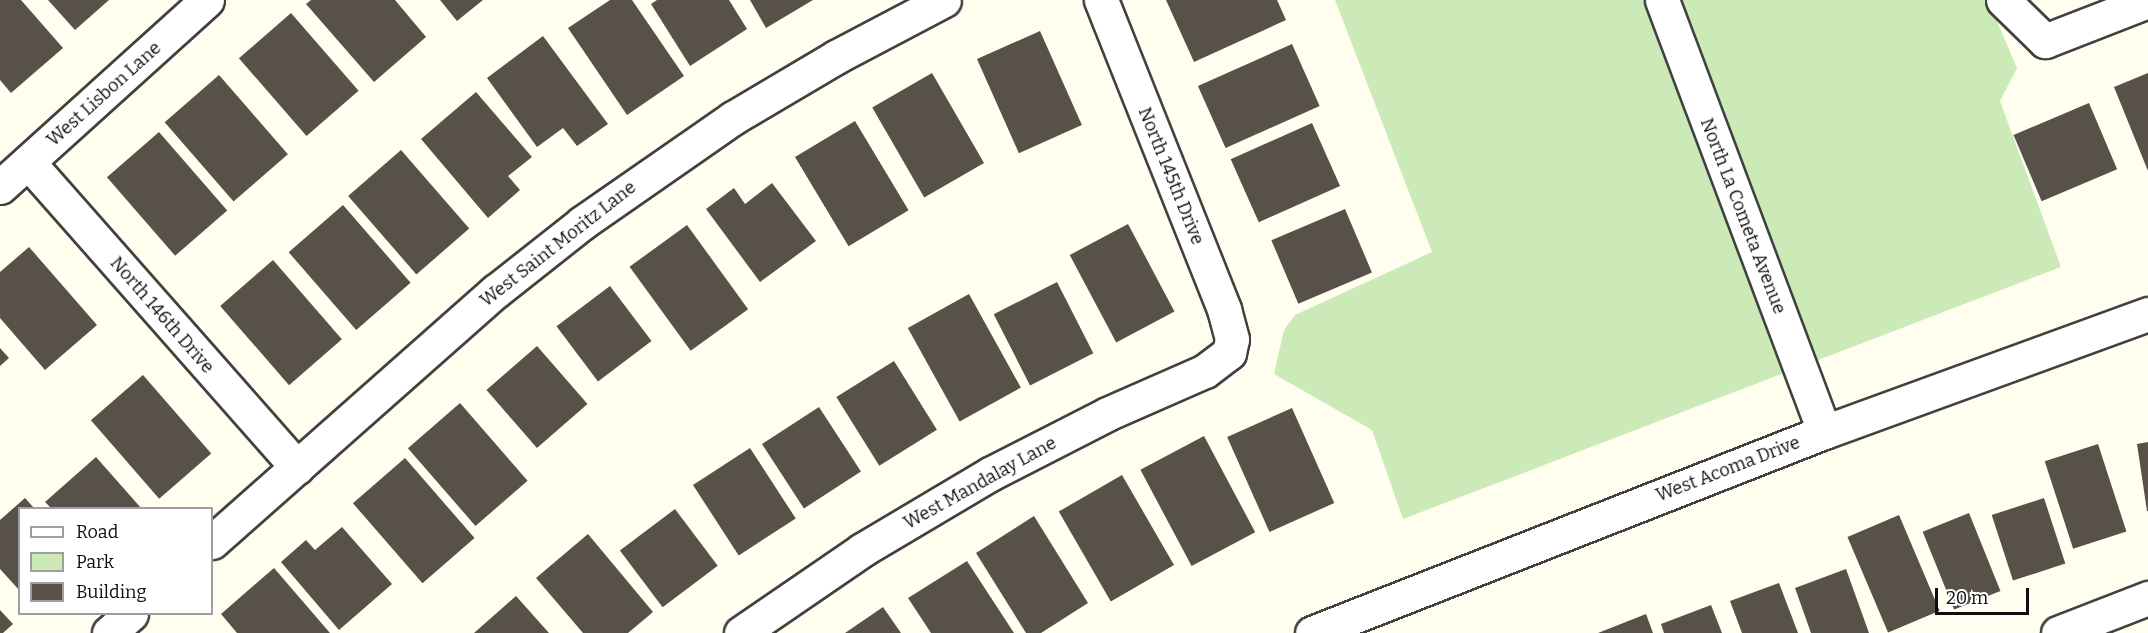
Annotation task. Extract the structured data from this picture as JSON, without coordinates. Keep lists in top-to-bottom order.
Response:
{
  "streets": {
    "street": [
      "West Lisbon Lane",
      "North 145th Drive",
      "North La Cometa Avenue",
      "West Saint Moritz Lane",
      "North 146th Drive",
      "West Acoma Drive",
      "West Mandalay Lane"
    ]
  },
  "crossings": [
    ["West Lisbon Lane", "North 146th Drive"],
    ["North 145th Drive", "West Mandalay Lane"],
    ["North La Cometa Avenue", "West Acoma Drive"],
    ["West Saint Moritz Lane", "North 146th Drive"]
  ],
  "legend": ["Road", "Park", "Building"],
  "scale_bar": "20 m"
}
